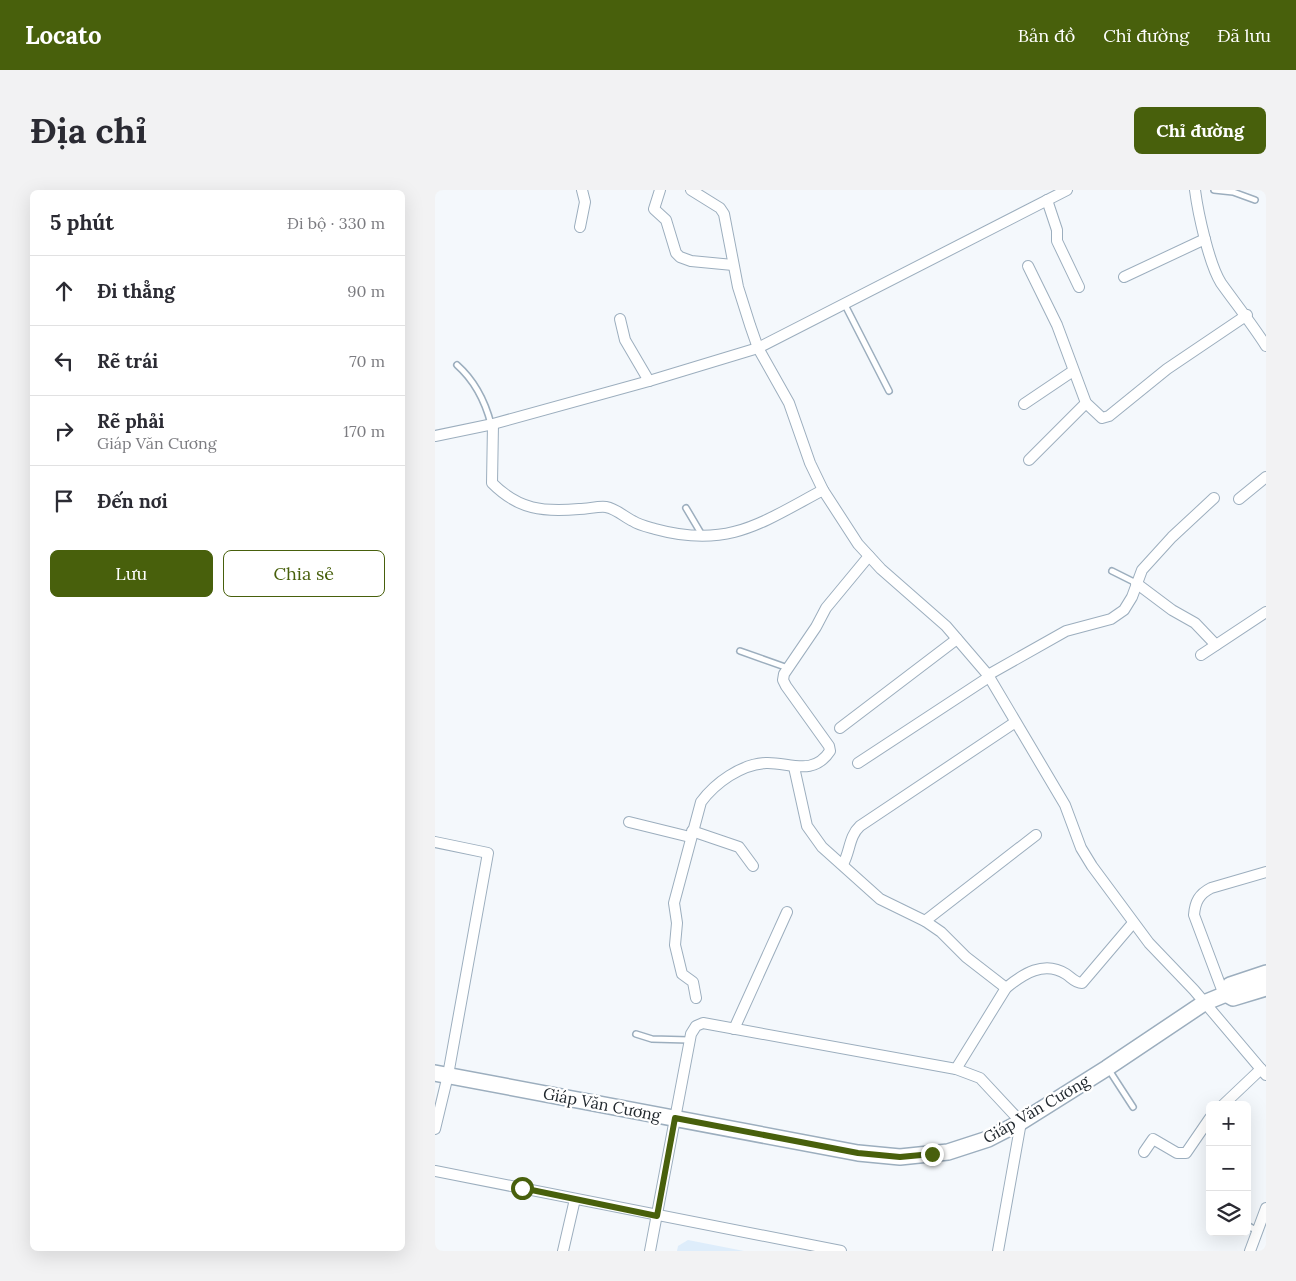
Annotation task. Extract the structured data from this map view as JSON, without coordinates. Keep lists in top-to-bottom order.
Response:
{
  "streets": {
    "street": ["Giáp Văn Cương"]
  },
  "page": {
    "header": "Locato",
    "nav": ["Bản đồ", "Chỉ đường", "Đã lưu"],
    "buttons": [
      "Chỉ đường",
      ["Lưu", "Chia sẻ"]
    ],
    "title": "Địa chỉ",
    "heading": ["5 phút", "Đi bộ · 330 m"],
    "list": [
      ["Đi thẳng", "90 m"],
      ["Rẽ trái", "70 m"],
      ["Rẽ phải", "Giáp Văn Cương", "170 m"],
      "Đến nơi"
    ],
    "map_buttons": ["+", "−"]
  }
}
